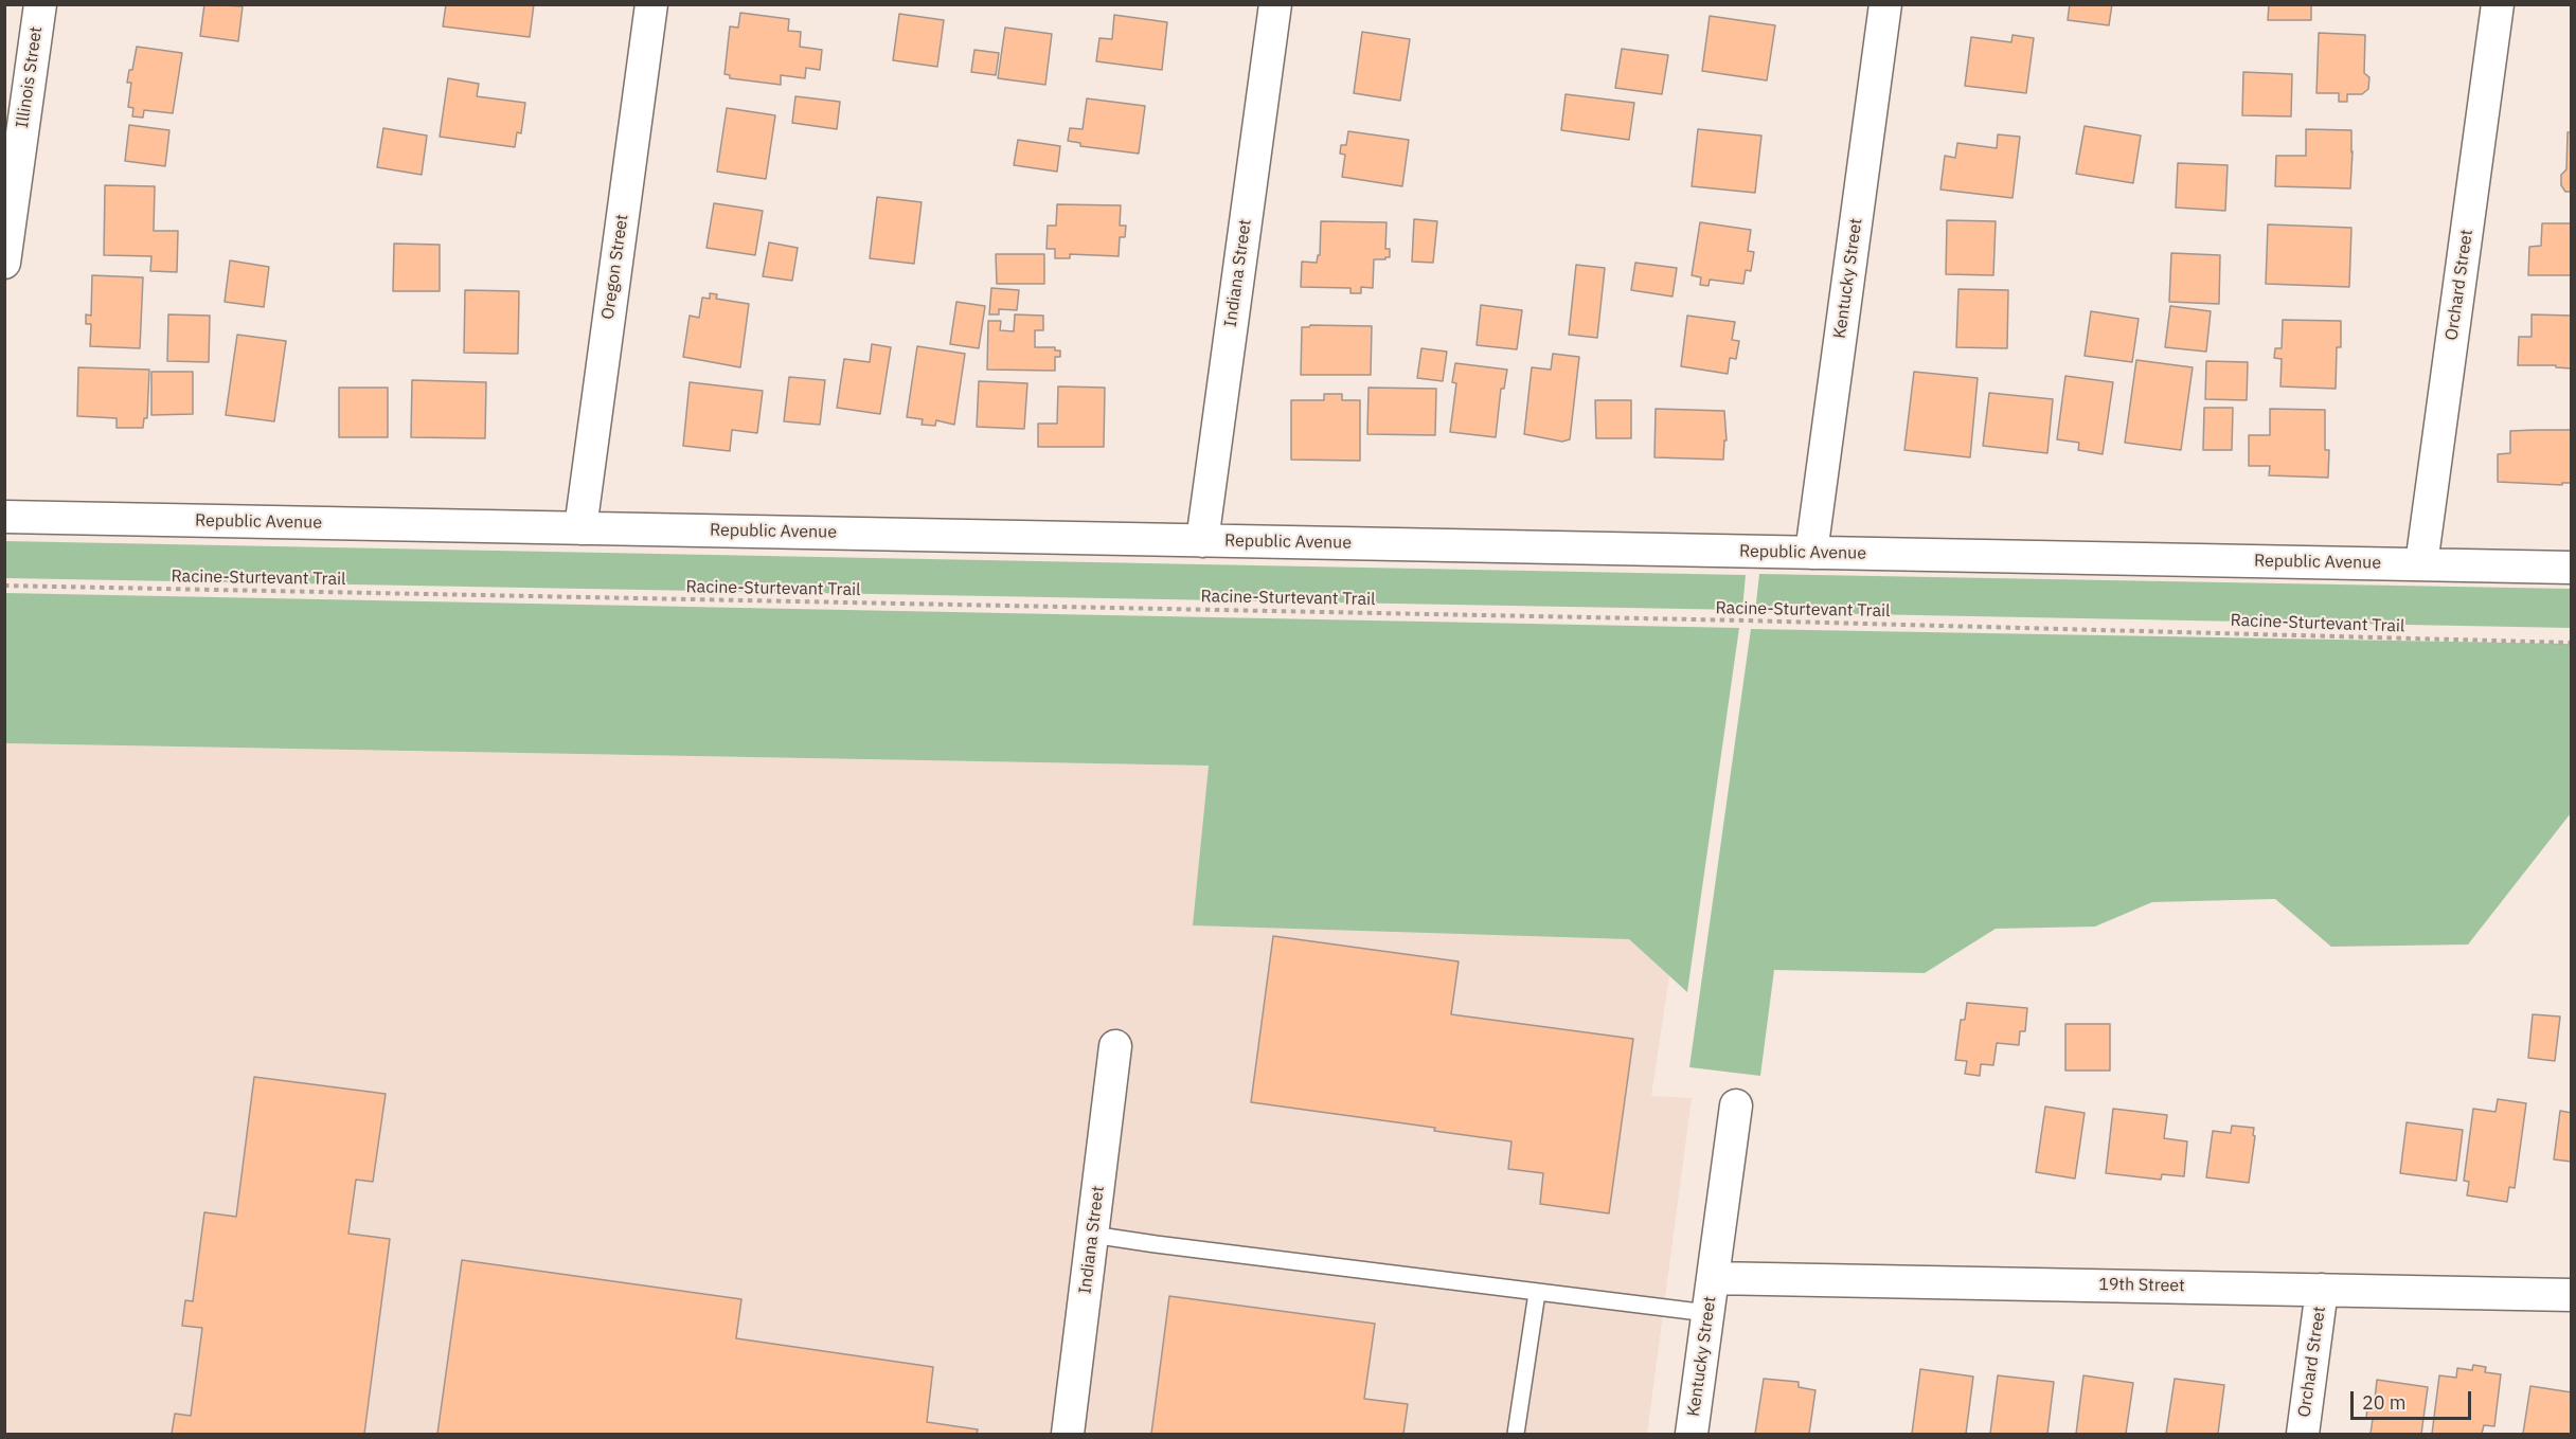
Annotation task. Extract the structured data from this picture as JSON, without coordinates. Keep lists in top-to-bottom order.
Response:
{
  "streets": {
    "street": [
      "Illinois Street",
      "Oregon Street",
      "Indiana Street",
      "Kentucky Street",
      "Orchard Street",
      "Republic Avenue",
      "19th Street"
    ],
    "path": ["Racine-Sturtevant Trail"]
  },
  "crossings": [
    ["Oregon Street", "Republic Avenue"],
    ["Indiana Street", "Republic Avenue"],
    ["Kentucky Street", "Republic Avenue"],
    ["Kentucky Street", "19th Street"],
    ["Orchard Street", "Republic Avenue"],
    ["Orchard Street", "19th Street"]
  ],
  "scale_bar": "20 m"
}
